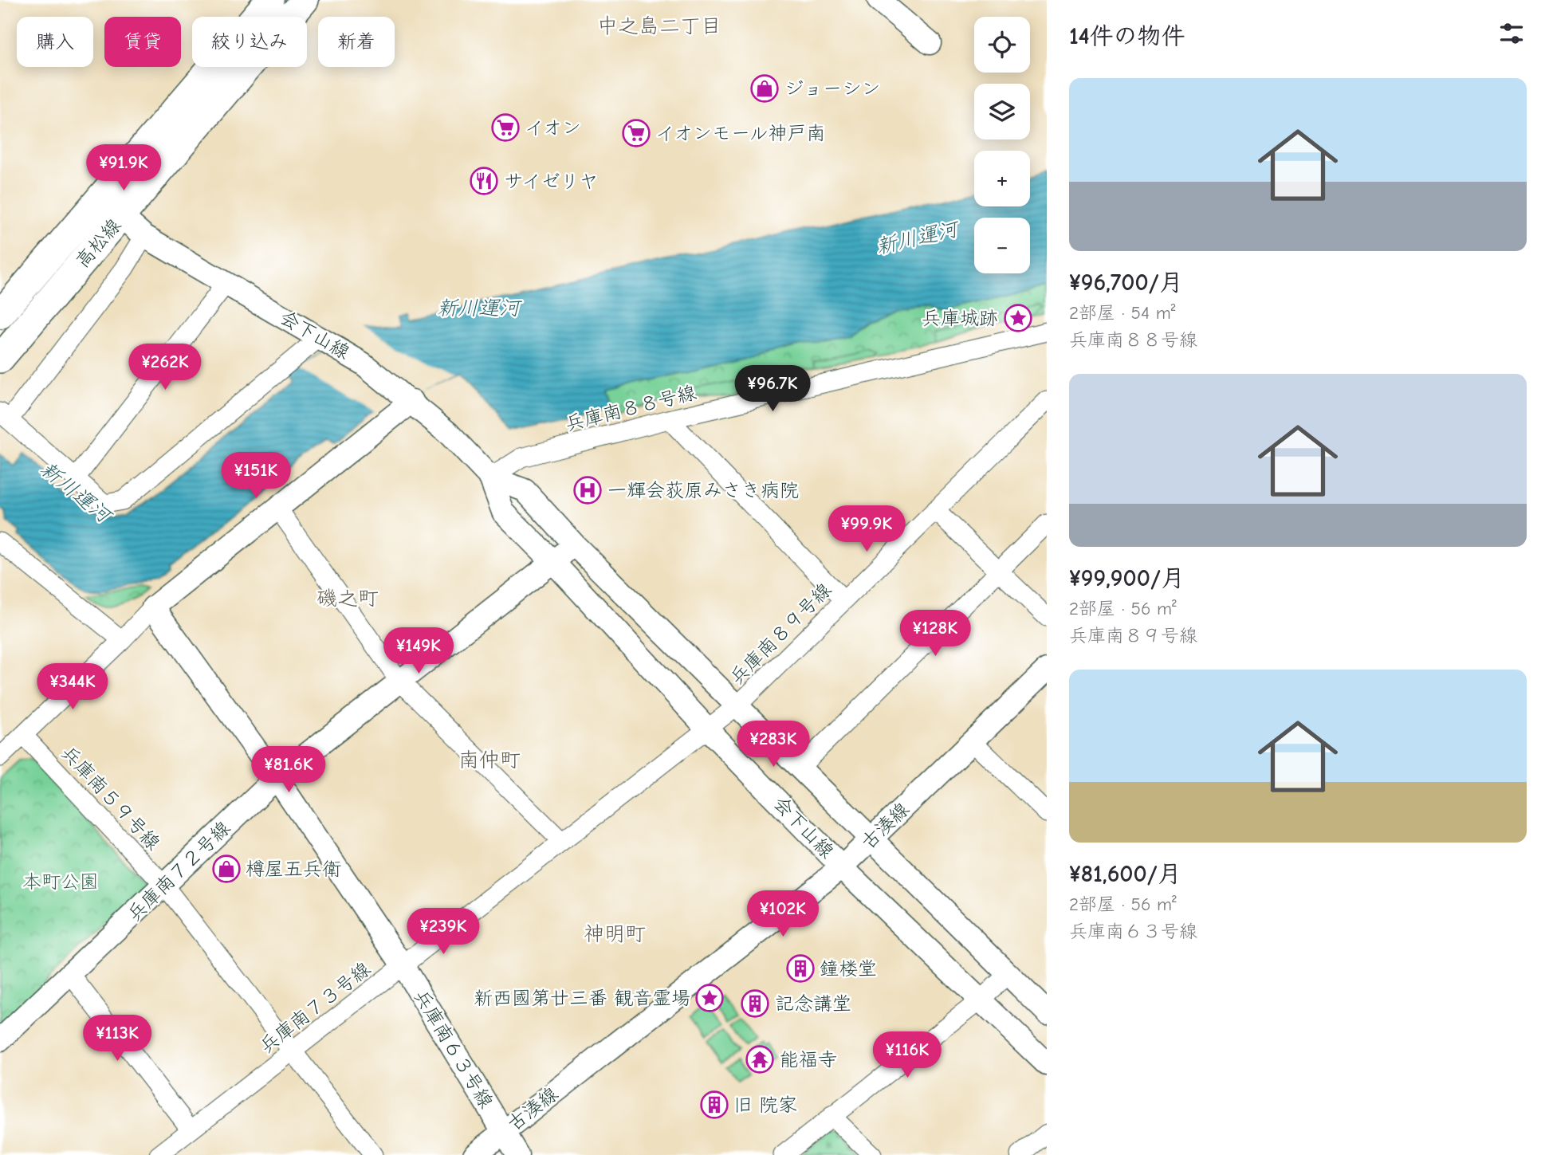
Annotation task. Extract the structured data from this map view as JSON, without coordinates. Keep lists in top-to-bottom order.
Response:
{
  "streets": {
    "main road": ["高松線"],
    "street": [
      "会下山線",
      "兵庫南８８号線",
      "兵庫南８９号線",
      "兵庫南５９号線",
      "古湊線",
      "兵庫南７２号線",
      "兵庫南７３号線",
      "兵庫南６３号線"
    ]
  },
  "crossings": [
    ["高松線", "会下山線"],
    ["会下山線", "兵庫南８８号線"],
    ["会下山線", "兵庫南８９号線"],
    ["会下山線", "古湊線"],
    ["会下山線", "兵庫南７２号線"],
    ["会下山線", "兵庫南７３号線"],
    ["兵庫南８９号線", "兵庫南７３号線"],
    ["兵庫南５９号線", "兵庫南７２号線"],
    ["兵庫南５９号線", "兵庫南７３号線"],
    ["古湊線", "兵庫南６３号線"],
    ["兵庫南７２号線", "兵庫南６３号線"],
    ["兵庫南７３号線", "兵庫南６３号線"]
  ],
  "districts": [
    "中之島二丁目",
    "磯之町",
    "南仲町",
    "神明町"
  ],
  "water": ["新川運河"],
  "parks": ["本町公園"],
  "places": {
    "shop": ["ジョーシン", "樽屋五兵衛"],
    "supermarket": ["イオン", "イオンモール神戸南"],
    "restaurant": ["サイゼリヤ"],
    "place": ["兵庫城跡", "新西國第廿三番 観音霊場"],
    "hospital": ["一輝会荻原みさき病院"],
    "building": ["鐘楼堂", "記念講堂", "旧 院家"],
    "temple": ["能福寺"]
  },
  "page": {
    "heading": "14件の物件",
    "map_buttons": ["+", "−"],
    "chip": [
      "購入",
      "賃貸",
      "絞り込み",
      "新着"
    ],
    "list": [
      {
        "name": "¥96,700/月",
        "note": "2部屋 · 54 m² · 兵庫南８８号線"
      },
      {
        "name": "¥99,900/月",
        "note": "2部屋 · 56 m² · 兵庫南８９号線"
      },
      {
        "name": "¥81,600/月",
        "note": "2部屋 · 56 m² · 兵庫南６３号線"
      }
    ],
    "price": [
      "¥91.9K",
      "¥262K",
      "¥96.7K",
      "¥151K",
      "¥99.9K",
      "¥128K",
      "¥149K",
      "¥344K",
      "¥283K",
      "¥81.6K",
      "¥102K",
      "¥239K",
      "¥113K",
      "¥116K"
    ]
  }
}
